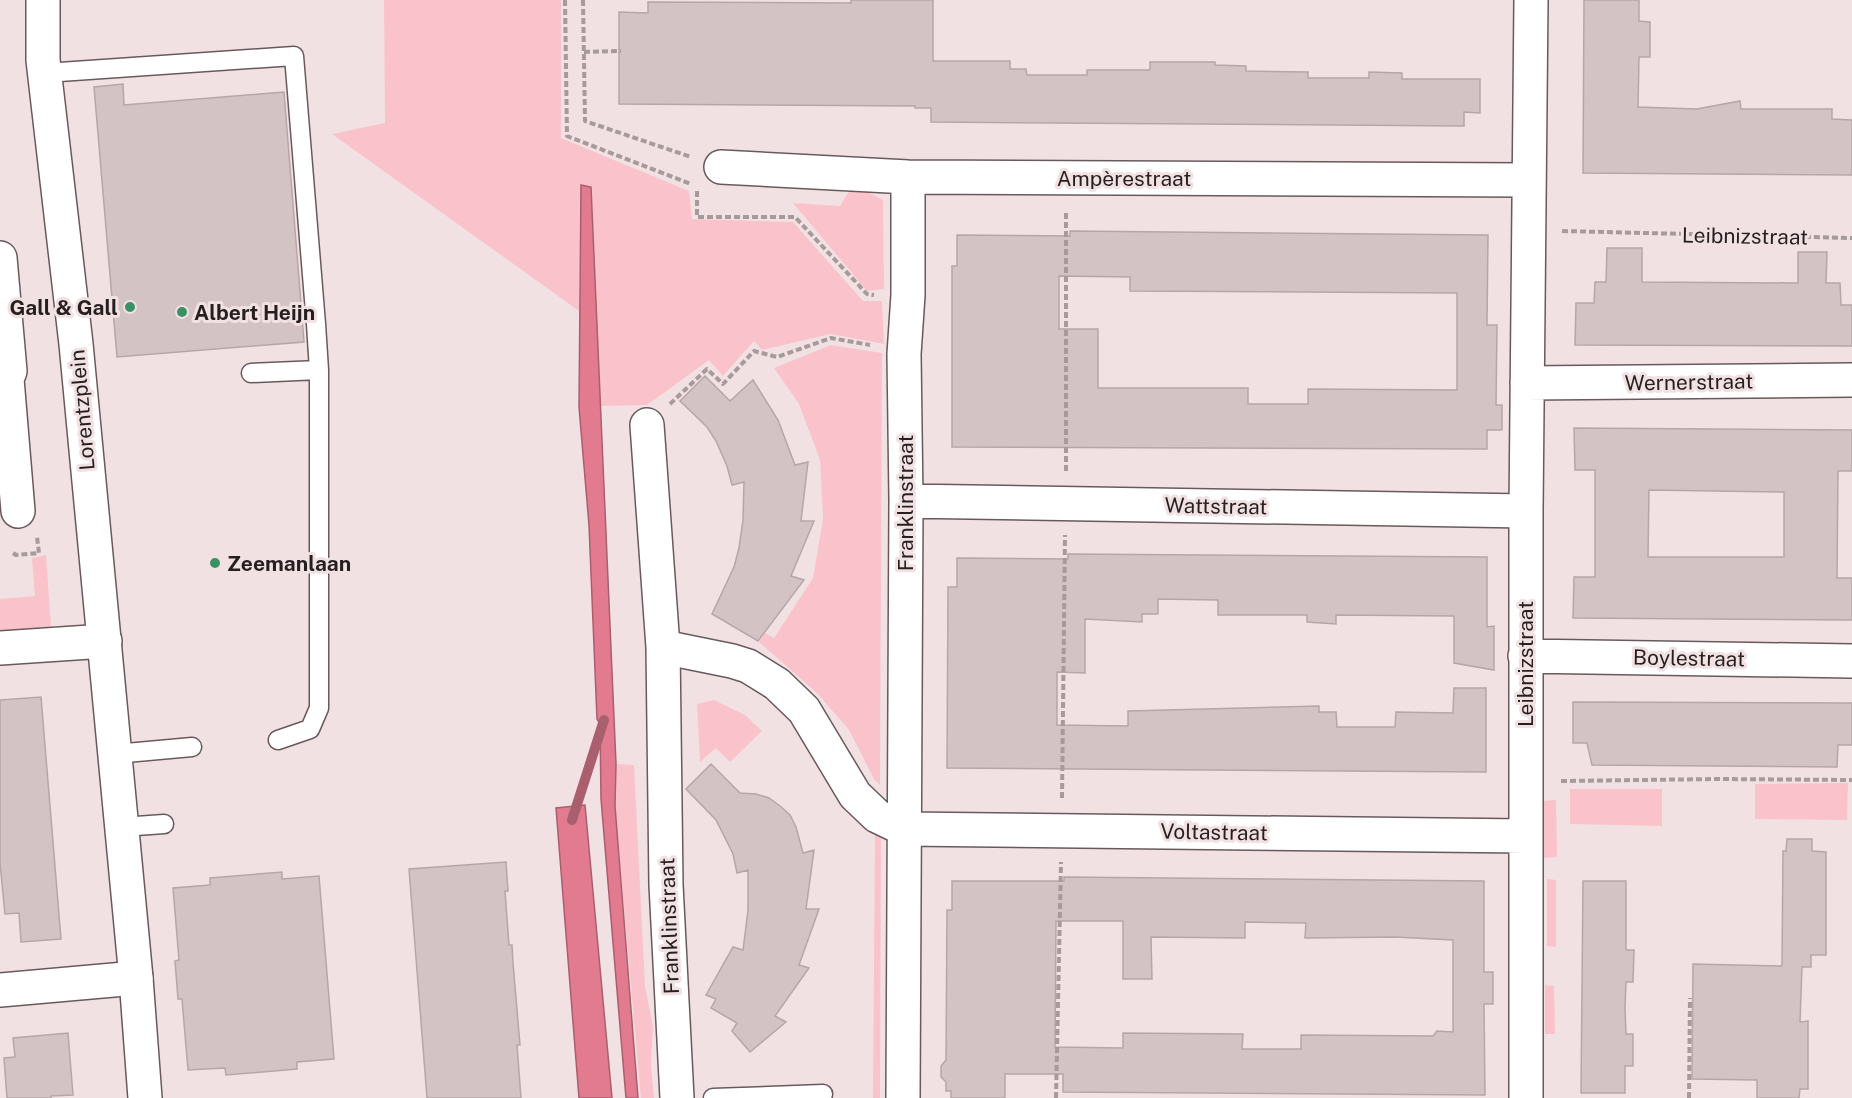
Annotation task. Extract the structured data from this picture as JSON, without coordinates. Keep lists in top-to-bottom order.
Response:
{
  "streets": {
    "street": [
      "Ampèrestraat",
      "Leibnizstraat",
      "Wernerstraat",
      "Lorentzplein",
      "Franklinstraat",
      "Wattstraat",
      "Boylestraat",
      "Voltastraat"
    ]
  },
  "crossings": [
    ["Ampèrestraat", "Leibnizstraat"],
    ["Ampèrestraat", "Franklinstraat"],
    ["Leibnizstraat", "Wernerstraat"],
    ["Leibnizstraat", "Wattstraat"],
    ["Leibnizstraat", "Boylestraat"],
    ["Leibnizstraat", "Voltastraat"],
    ["Franklinstraat", "Wattstraat"],
    ["Franklinstraat", "Voltastraat"]
  ],
  "places": ["Gall & Gall", "Albert Heijn", "Zeemanlaan"]
}
